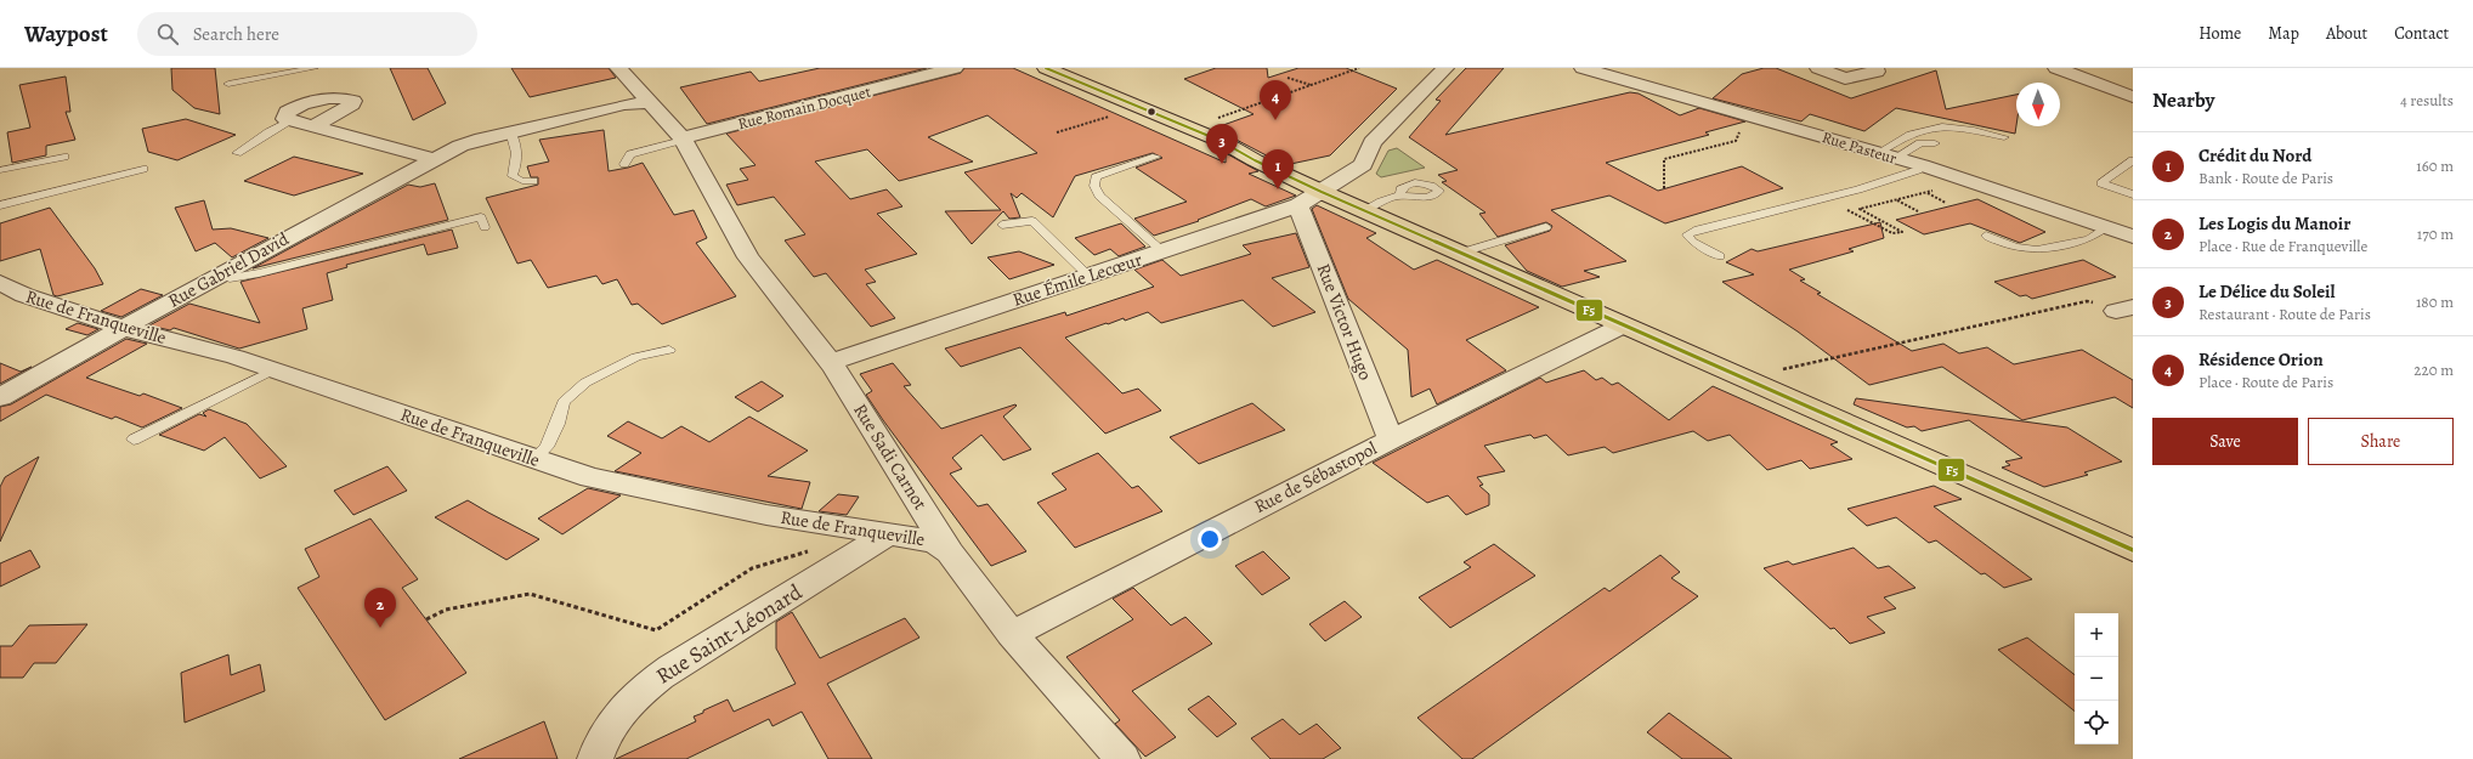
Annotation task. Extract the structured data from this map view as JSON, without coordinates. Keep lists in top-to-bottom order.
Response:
{
  "streets": {
    "street": [
      "Rue Romain Docquet",
      "Rue Pasteur",
      "Rue Gabriel David",
      "Rue Émile Lecœur",
      "Rue de Franqueville",
      "Rue Victor Hugo",
      "Rue Sadi Carnot",
      "Rue de Sébastopol",
      "Rue Saint-Léonard"
    ]
  },
  "crossings": [
    ["Rue Romain Docquet", "Rue Sadi Carnot"],
    ["Rue Gabriel David", "Rue de Franqueville"],
    ["Rue Gabriel David", "Rue Sadi Carnot"],
    ["Rue Émile Lecœur", "Rue Victor Hugo"],
    ["Rue Émile Lecœur", "Rue Sadi Carnot"],
    ["Rue de Franqueville", "Rue Sadi Carnot"],
    ["Rue de Franqueville", "Rue Saint-Léonard"],
    ["Rue Victor Hugo", "Rue de Sébastopol"],
    ["Rue Sadi Carnot", "Rue de Sébastopol"]
  ],
  "lines": ["transit line F5"],
  "north": "bottom",
  "page": {
    "header": "Waypost",
    "search": "Search here",
    "nav": [
      "Home",
      "Map",
      "About",
      "Contact"
    ],
    "heading": ["Nearby", "4 results"],
    "pins": [
      "4",
      "3",
      "1",
      "2"
    ],
    "list": [
      {
        "mark": "1",
        "name": "Crédit du Nord",
        "note": "Bank · Route de Paris",
        "value": "160 m"
      },
      {
        "mark": "2",
        "name": "Les Logis du Manoir",
        "note": "Place · Rue de Franqueville",
        "value": "170 m"
      },
      {
        "mark": "3",
        "name": "Le Délice du Soleil",
        "note": "Restaurant · Route de Paris",
        "value": "180 m"
      },
      {
        "mark": "4",
        "name": "Résidence Orion",
        "note": "Place · Route de Paris",
        "value": "220 m"
      }
    ],
    "buttons": ["Save", "Share"],
    "map_buttons": ["+", "−"]
  }
}
